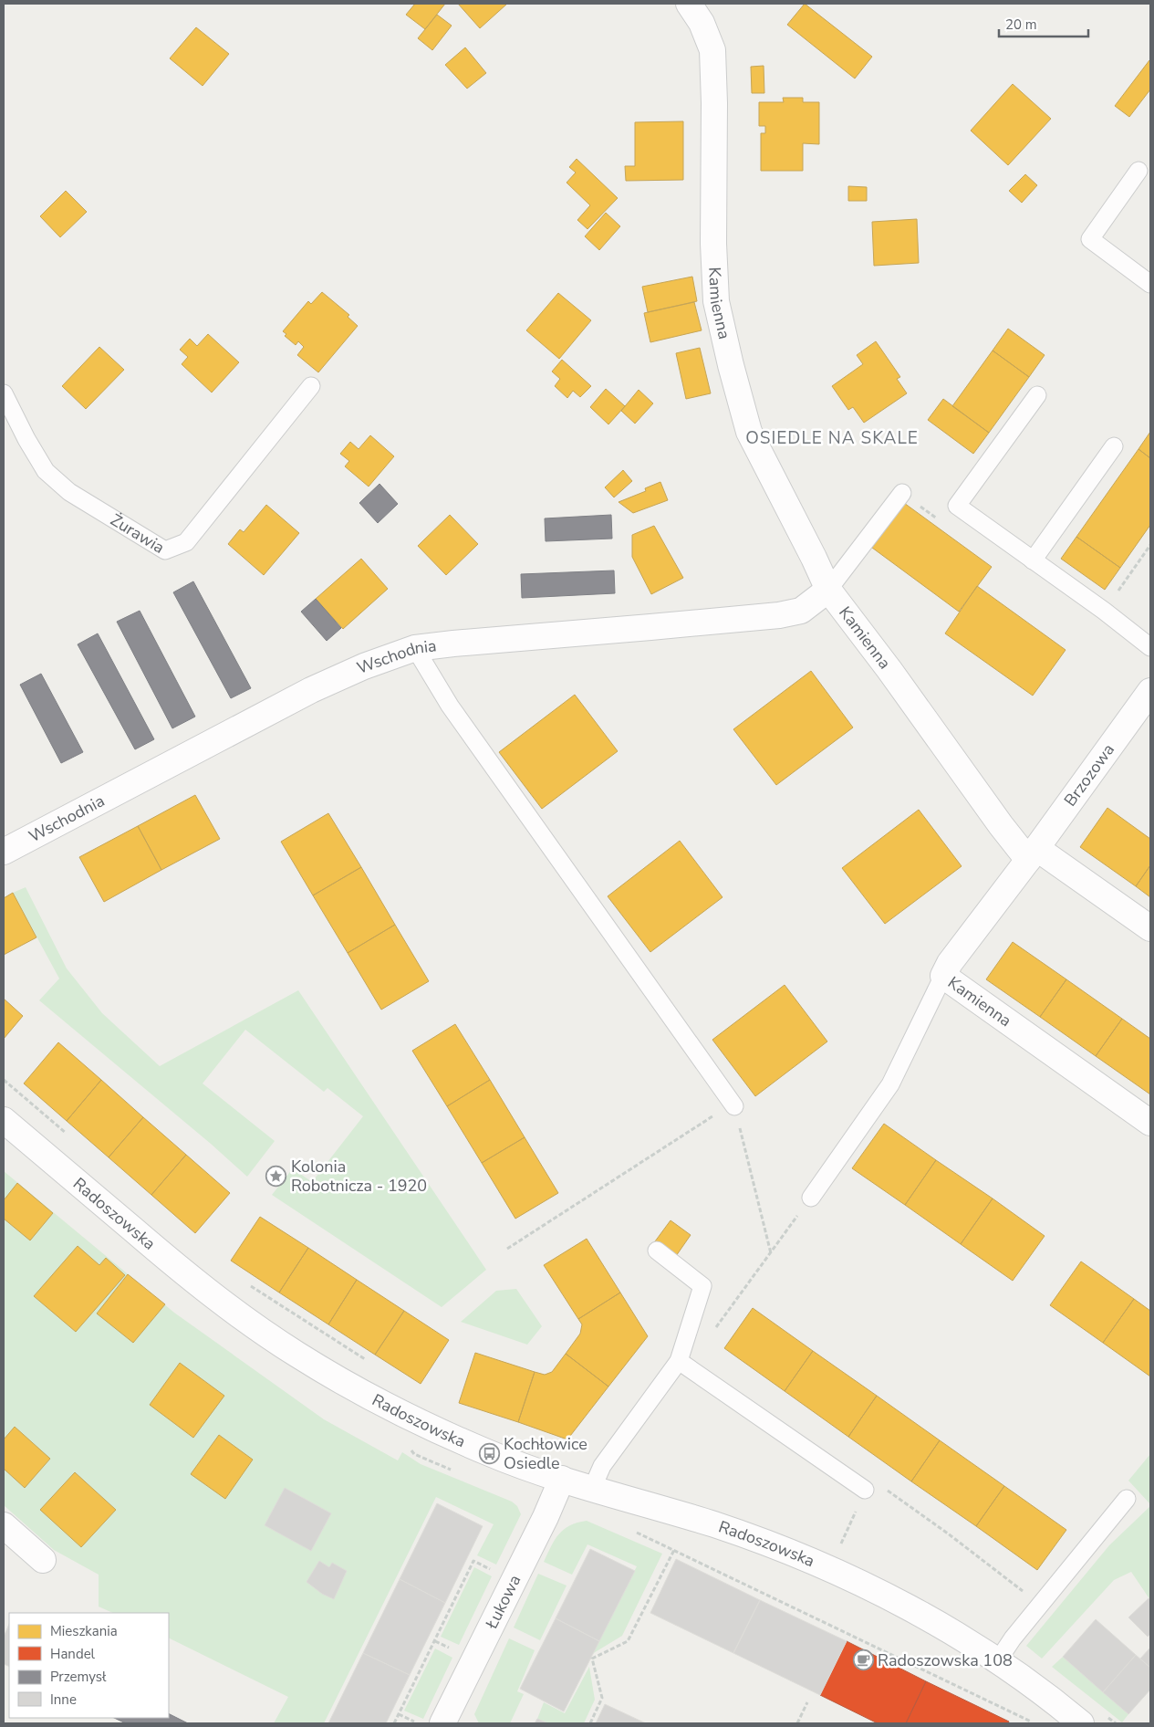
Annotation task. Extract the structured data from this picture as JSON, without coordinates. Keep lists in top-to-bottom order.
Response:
{
  "streets": {
    "street": [
      "Kamienna",
      "Wschodnia",
      "Brzozowa",
      "Radoszowska",
      "Łukowa"
    ],
    "lane": ["Żurawia"]
  },
  "crossings": [
    ["Kamienna", "Wschodnia"],
    ["Kamienna", "Brzozowa"],
    ["Radoszowska", "Łukowa"]
  ],
  "districts": ["OSIEDLE NA SKALE"],
  "places": {
    "place": ["Kolonia Robotnicza - 1920"],
    "bus stop": ["Kochłowice Osiedle"],
    "cafe": ["Radoszowska 108"]
  },
  "legend": [
    "Mieszkania",
    "Handel",
    "Przemysł",
    "Inne"
  ],
  "scale_bar": "20 m"
}
